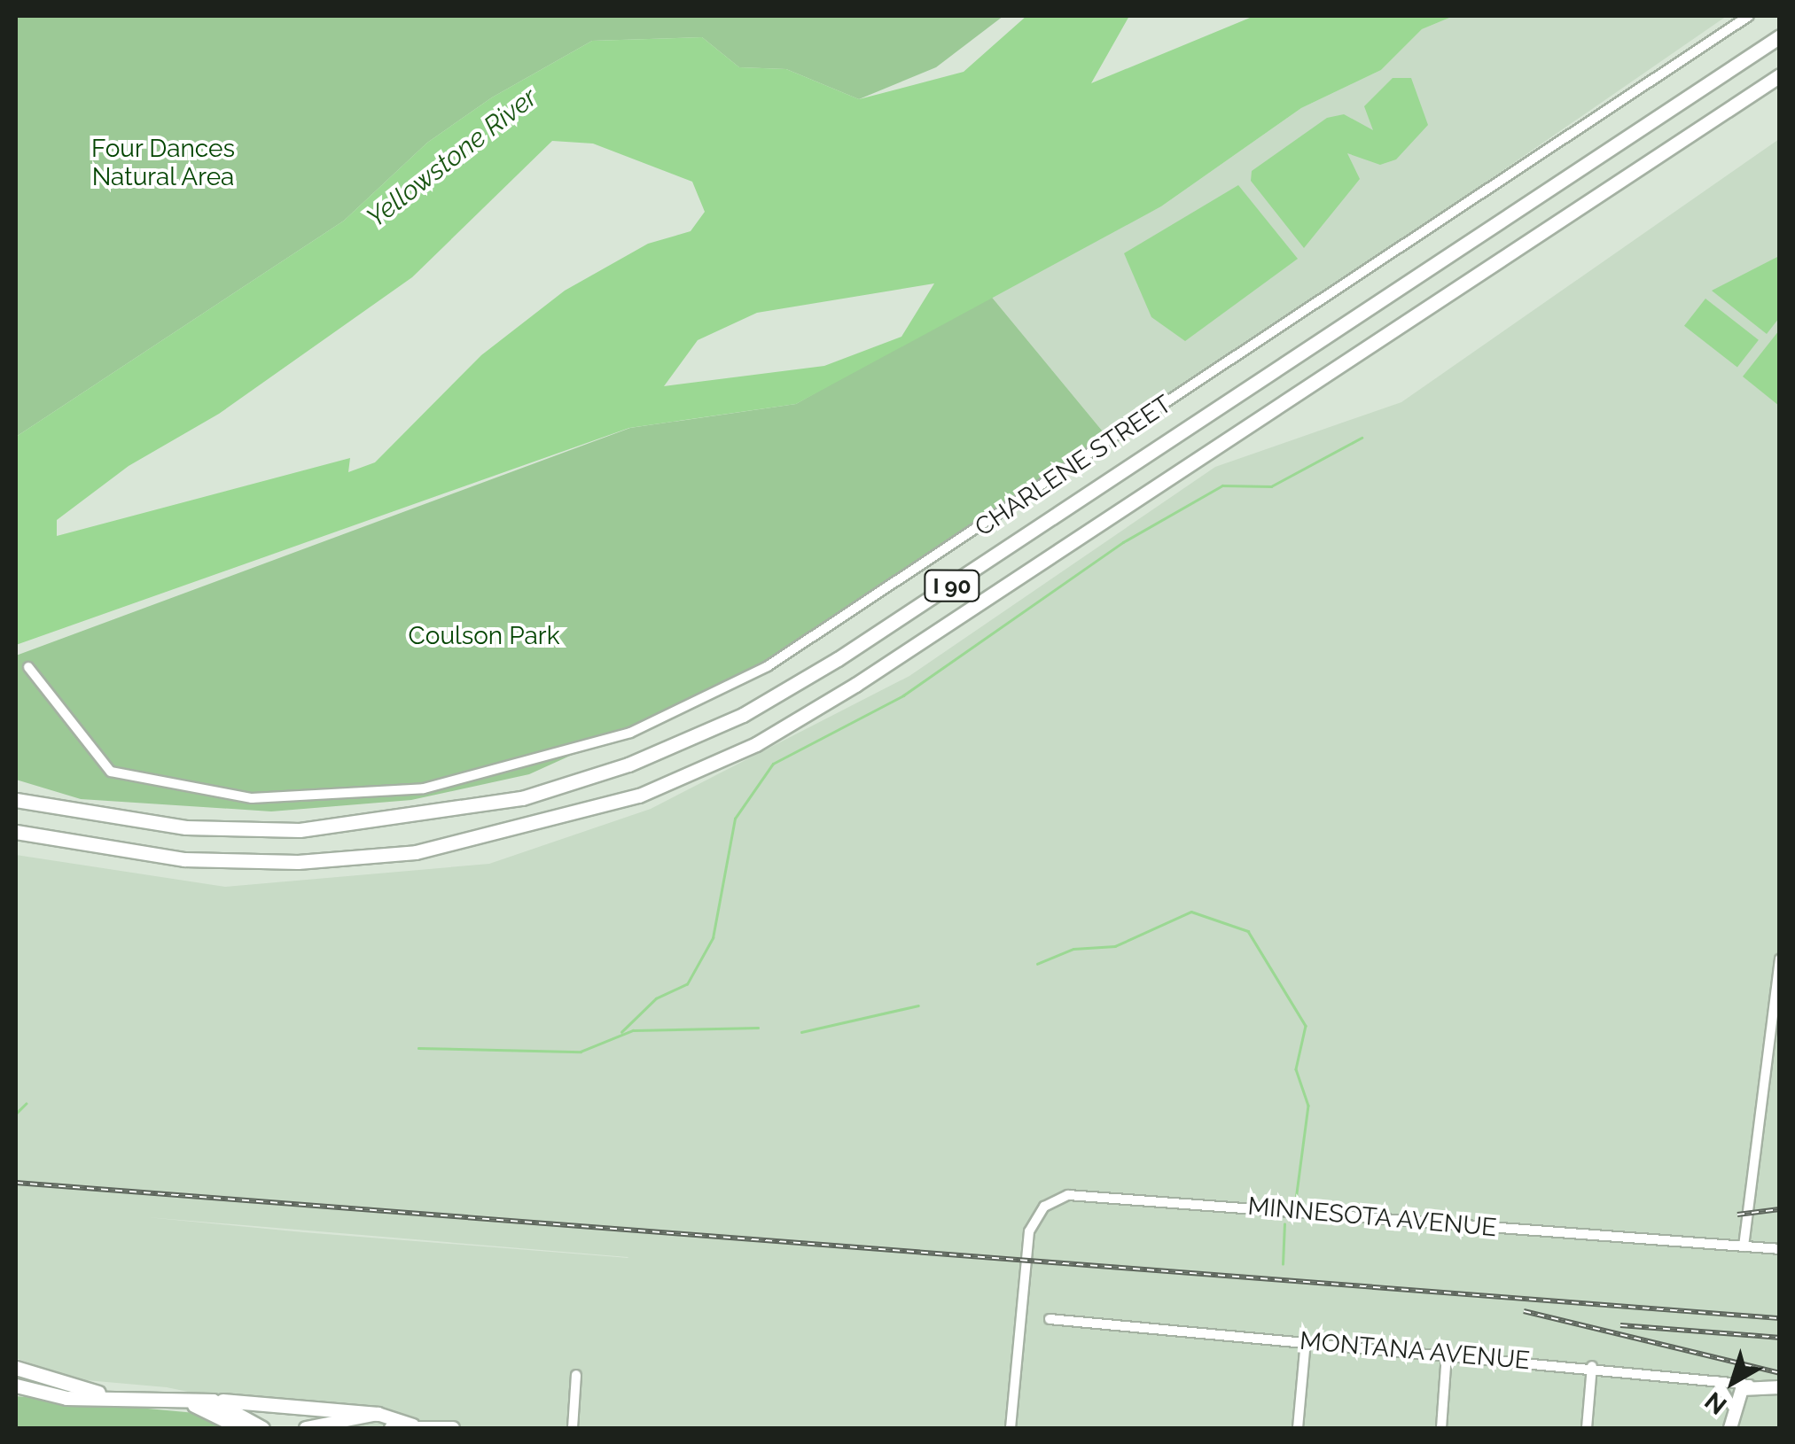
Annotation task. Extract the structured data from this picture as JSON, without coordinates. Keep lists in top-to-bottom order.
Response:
{
  "streets": {
    "highway": ["I 90"],
    "main road": ["MONTANA AVENUE"],
    "street": ["CHARLENE STREET", "MINNESOTA AVENUE"]
  },
  "water": ["Yellowstone River"],
  "parks": ["Four Dances Natural Area", "Coulson Park"],
  "north": "bottom left"
}
